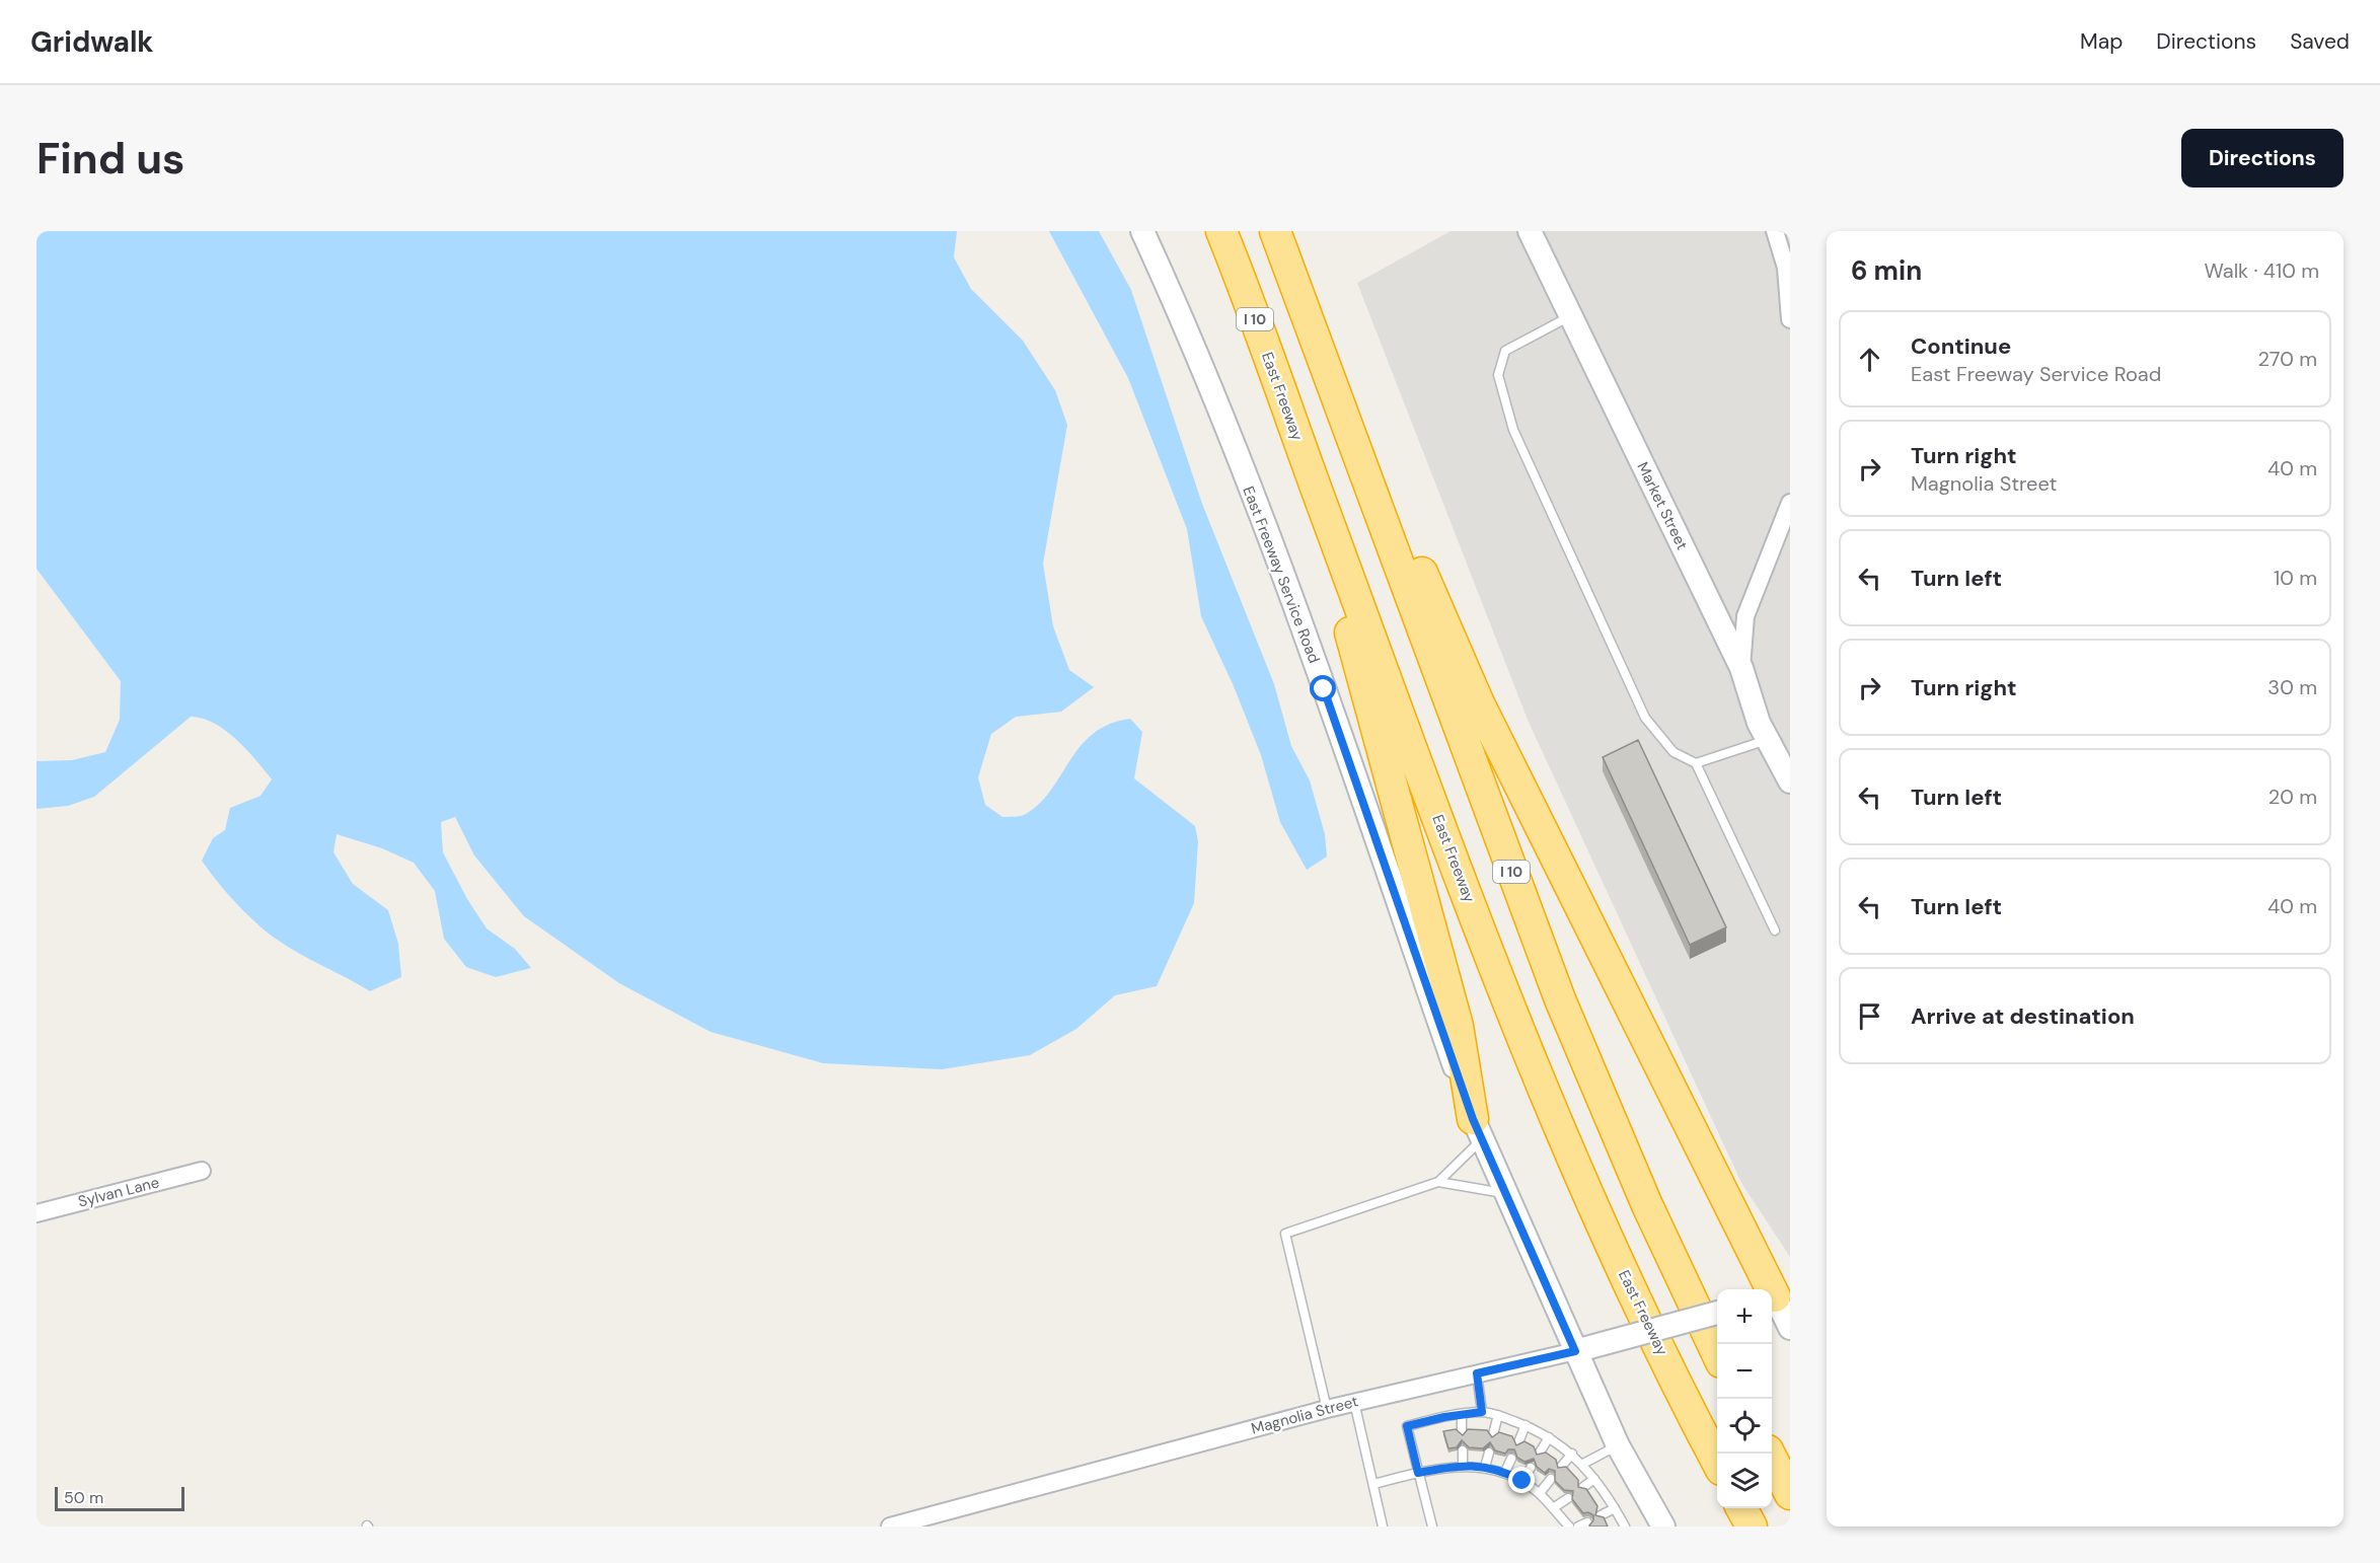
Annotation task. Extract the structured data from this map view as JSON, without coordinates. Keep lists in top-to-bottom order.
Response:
{
  "streets": {
    "highway": ["I 10", "East Freeway"],
    "main road": ["Market Street", "East Freeway Service Road", "Magnolia Street"],
    "street": ["Sylvan Lane"]
  },
  "crossings": [
    ["East Freeway Service Road", "Magnolia Street"]
  ],
  "scale_bar": "50 m",
  "page": {
    "header": "Gridwalk",
    "nav": ["Map", "Directions", "Saved"],
    "buttons": "Directions",
    "title": "Find us",
    "heading": ["6 min", "Walk · 410 m"],
    "list": [
      ["Continue", "East Freeway Service Road", "270 m"],
      ["Turn right", "Magnolia Street", "40 m"],
      ["Turn left", "10 m"],
      ["Turn right", "30 m"],
      ["Turn left", "20 m"],
      ["Turn left", "40 m"],
      "Arrive at destination"
    ],
    "map_buttons": ["+", "−"],
    "scale": "50 m"
  }
}
